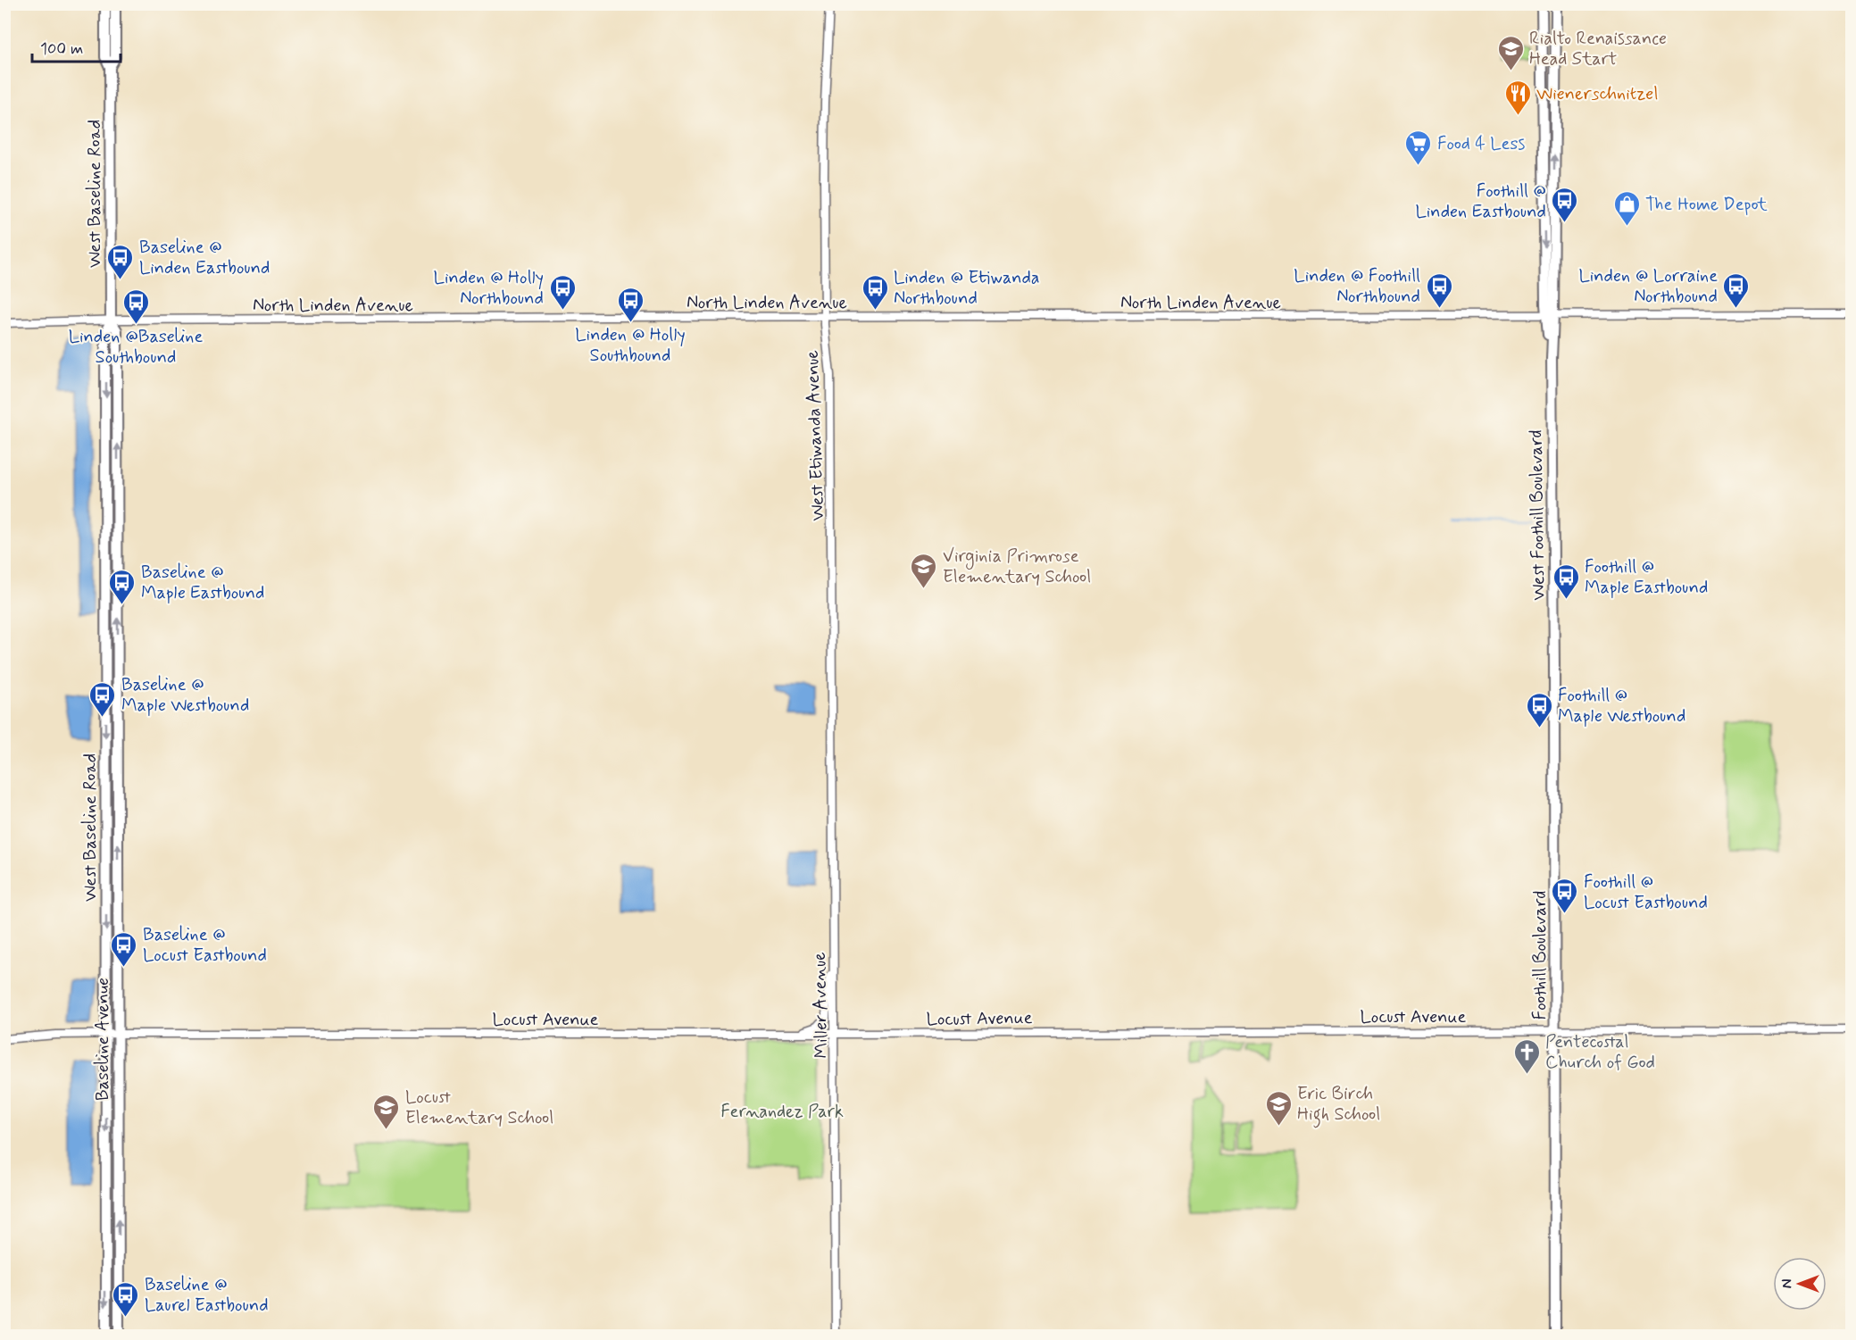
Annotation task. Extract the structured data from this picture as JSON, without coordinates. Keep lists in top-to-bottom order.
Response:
{
  "streets": {
    "main road": [
      "West Baseline Road",
      "West Foothill Boulevard",
      "Foothill Boulevard",
      "Baseline Avenue"
    ],
    "street": [
      "North Linden Avenue",
      "West Etiwanda Avenue",
      "Miller Avenue",
      "Locust Avenue"
    ]
  },
  "crossings": [
    ["West Baseline Road", "North Linden Avenue"],
    ["West Baseline Road", "Locust Avenue"],
    ["West Baseline Road", "Baseline Avenue"],
    ["North Linden Avenue", "West Etiwanda Avenue"],
    ["North Linden Avenue", "West Foothill Boulevard"],
    ["West Etiwanda Avenue", "Miller Avenue"],
    ["West Foothill Boulevard", "Foothill Boulevard"],
    ["Foothill Boulevard", "Locust Avenue"],
    ["Miller Avenue", "Locust Avenue"],
    ["Locust Avenue", "Baseline Avenue"]
  ],
  "one_way": ["Baseline Avenue"],
  "parks": ["Fernandez Park"],
  "places": {
    "school or university": [
      "Rialto Renaissance Head Start",
      "Virginia Primrose Elementary School",
      "Eric Birch High School",
      "Locust Elementary School"
    ],
    "restaurant": ["Wienerschnitzel"],
    "supermarket": ["Food 4 Less"],
    "bus stop": [
      "Foothill @ Linden Eastbound",
      "Baseline @ Linden Eastbound",
      "Linden @ Foothill Northbound",
      "Linden @ Lorraine Northbound",
      "Linden @ Holly Northbound",
      "Linden @ Etiwanda Northbound",
      "Linden @ Holly Southbound",
      "Linden @Baseline Southbound",
      "Foothill @ Maple Eastbound",
      "Baseline @ Maple Eastbound",
      "Baseline @ Maple Westbound",
      "Foothill @ Maple Westbound",
      "Foothill @ Locust Eastbound",
      "Baseline @ Locust Eastbound",
      "Baseline @ Laurel Eastbound"
    ],
    "shop": ["The Home Depot"],
    "church": ["Pentecostal Church of God"]
  },
  "scale_bar": "100 m",
  "north": "left"
}
